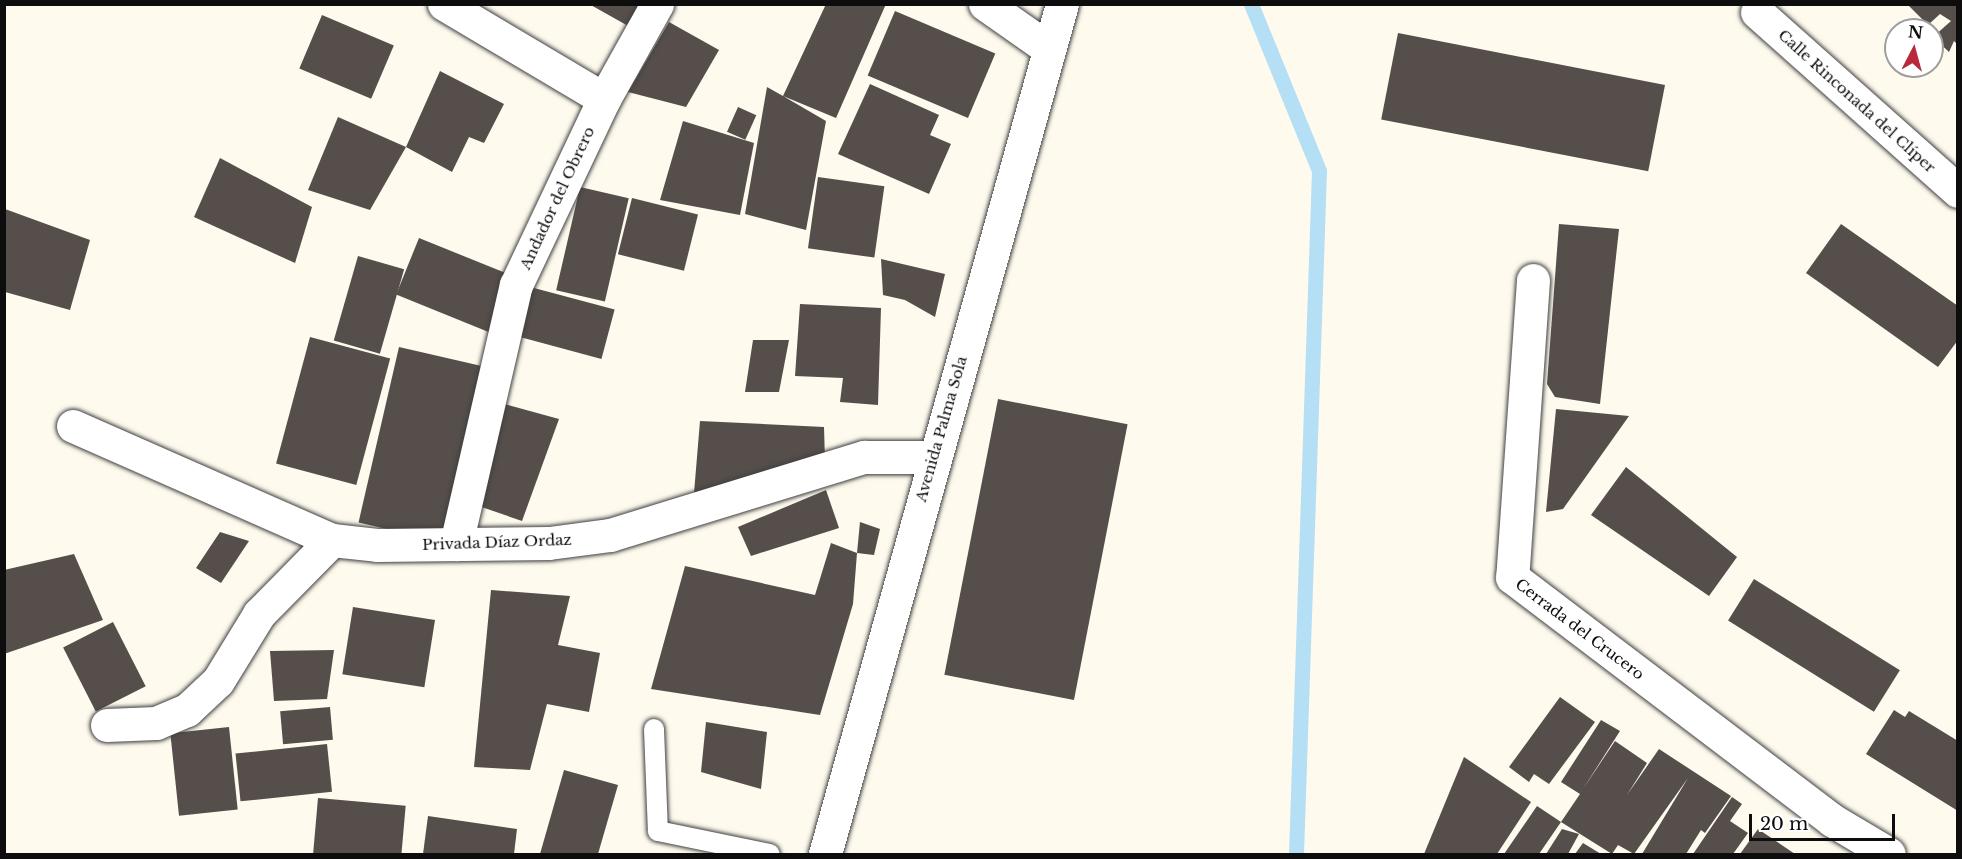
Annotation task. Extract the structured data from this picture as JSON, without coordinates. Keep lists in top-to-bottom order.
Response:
{
  "streets": {
    "street": [
      "Calle Rinconada del Clíper",
      "Andador del Obrero",
      "Avenida Palma Sola",
      "Privada Díaz Ordaz",
      "Cerrada del Crucero"
    ]
  },
  "crossings": [
    ["Andador del Obrero", "Privada Díaz Ordaz"],
    ["Avenida Palma Sola", "Privada Díaz Ordaz"]
  ],
  "scale_bar": "20 m",
  "north": "top"
}
